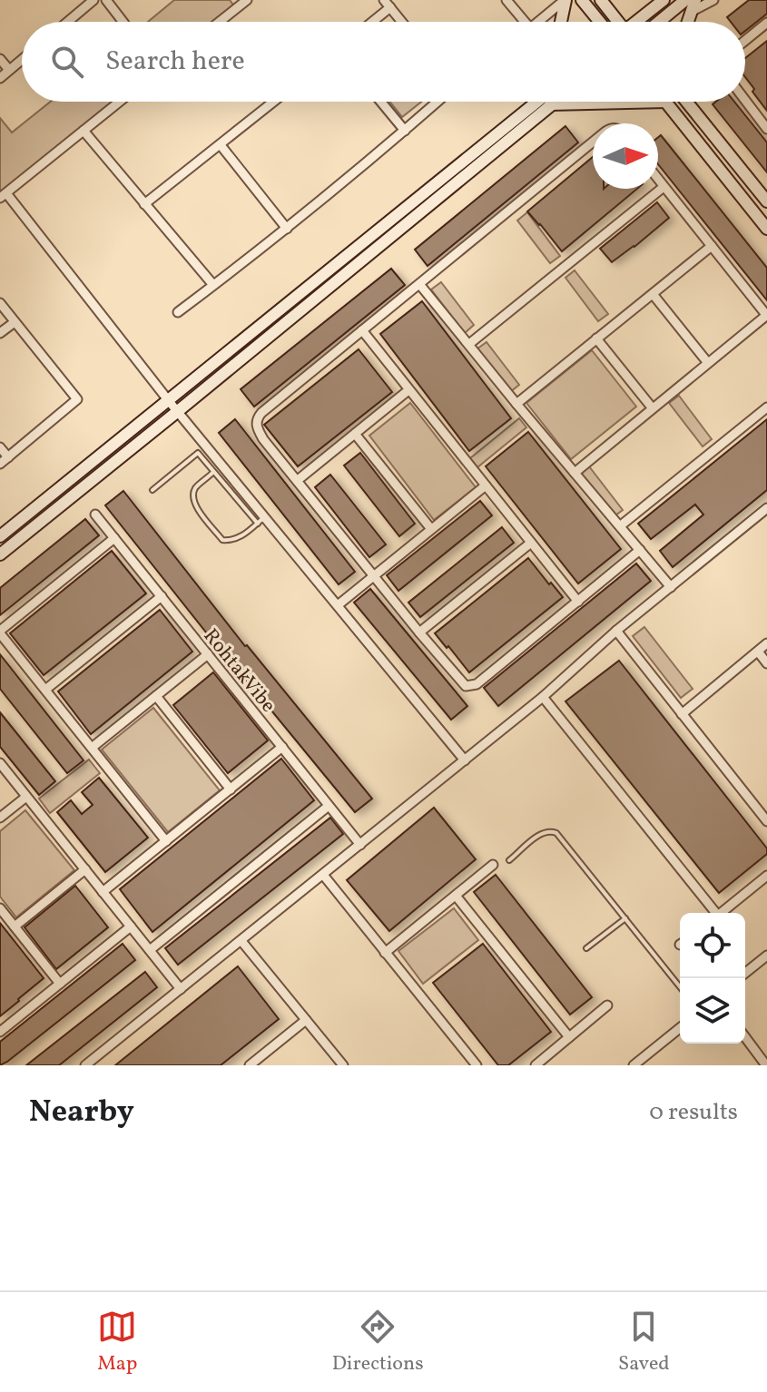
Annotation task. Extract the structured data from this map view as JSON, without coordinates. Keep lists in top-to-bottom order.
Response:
{
  "streets": {
    "street": ["RohtakVibe"]
  },
  "north": "right",
  "page": {
    "search": "Search here",
    "heading": ["Nearby", "0 results"],
    "nav": ["Map", "Directions", "Saved"]
  }
}
